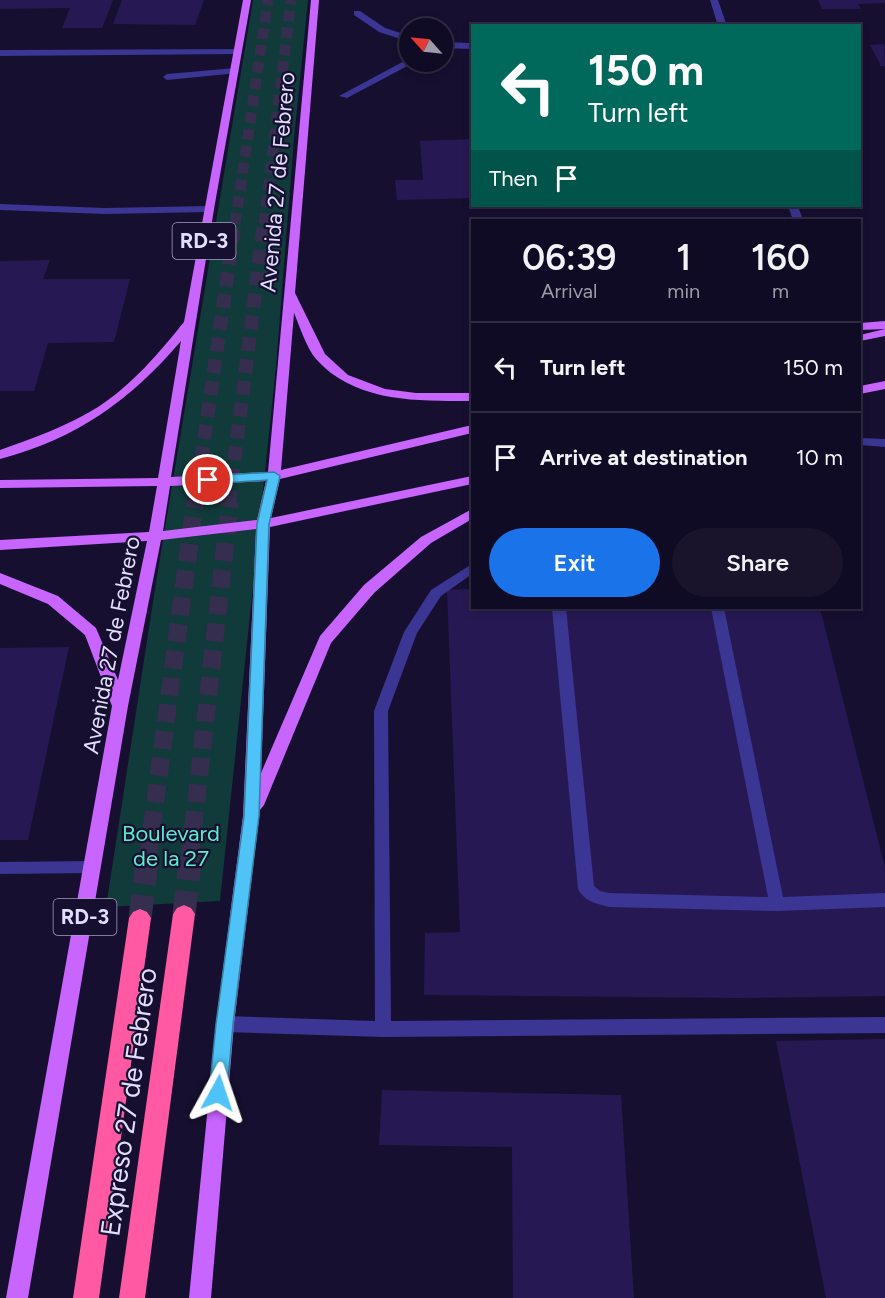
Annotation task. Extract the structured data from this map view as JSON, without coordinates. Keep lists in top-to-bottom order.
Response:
{
  "streets": {
    "highway": ["RD-3", "Expreso 27 de Febrero"],
    "main road": ["Avenida 27 de Febrero"]
  },
  "parks": ["Boulevard de la 27"],
  "north": "top left",
  "page": {
    "turn": ["150 m", "Turn left"],
    "then": "Then",
    "eta": [
      "06:39",
      "Arrival",
      "1",
      "min",
      "160",
      "m"
    ],
    "list": [
      {
        "name": "Turn left",
        "value": "150 m"
      },
      {
        "name": "Arrive at destination",
        "value": "10 m"
      }
    ],
    "buttons": ["Exit", "Share"]
  }
}
